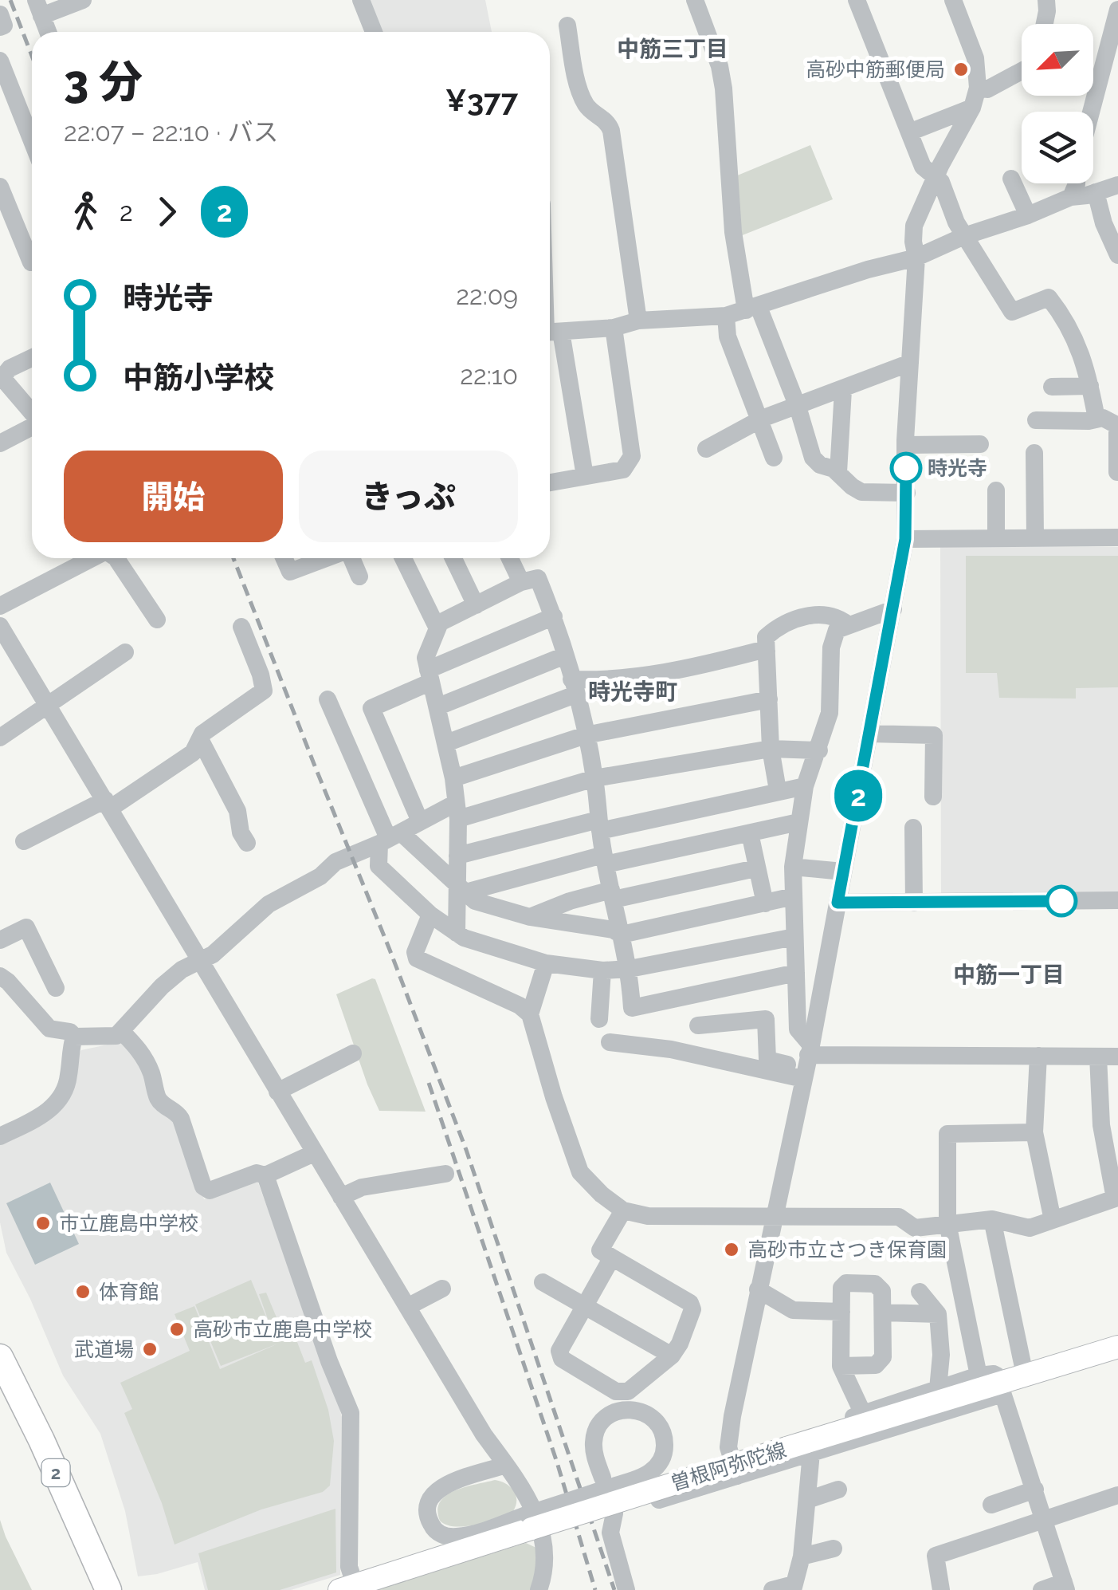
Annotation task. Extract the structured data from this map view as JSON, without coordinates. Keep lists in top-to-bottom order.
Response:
{
  "streets": {
    "highway": ["2"],
    "main road": ["曽根阿弥陀線"]
  },
  "districts": ["中筋三丁目", "時光寺町", "中筋一丁目"],
  "places": [
    "高砂中筋郵便局",
    "時光寺",
    "市立鹿島中学校",
    "高砂市立さつき保育園",
    "体育館",
    "高砂市立鹿島中学校",
    "武道場"
  ],
  "lines": ["bus line 2"],
  "north": "bottom left",
  "page": {
    "on_map": "2",
    "heading": ["3 分", "22:07 – 22:10 · バス", "¥377"],
    "legs": ["2", "2"],
    "list": [
      {
        "name": "時光寺",
        "value": "22:09"
      },
      {
        "name": "中筋小学校",
        "value": "22:10"
      }
    ],
    "buttons": ["開始", "きっぷ"]
  }
}
